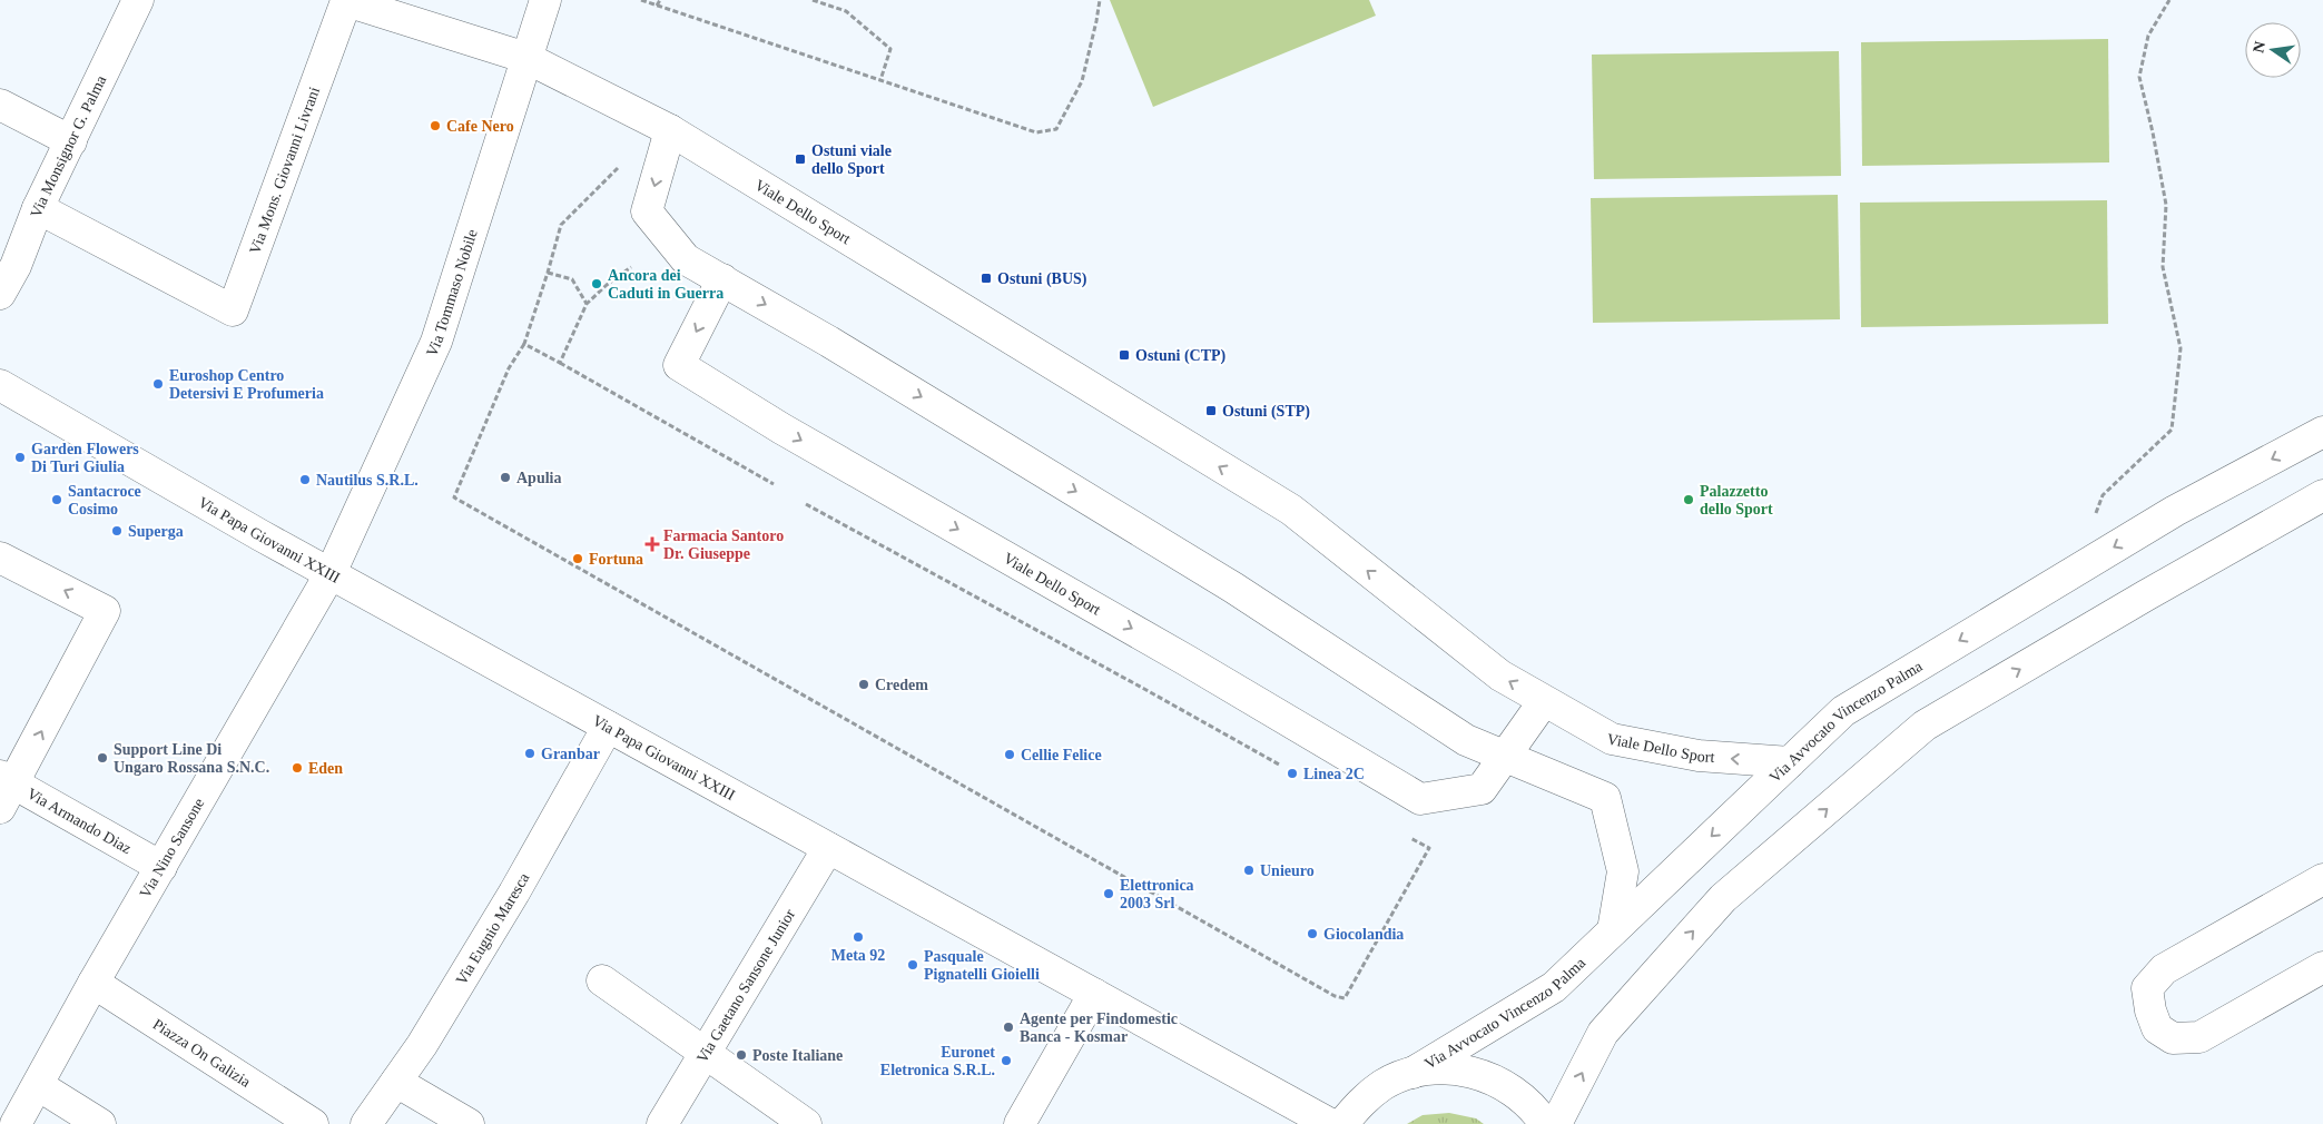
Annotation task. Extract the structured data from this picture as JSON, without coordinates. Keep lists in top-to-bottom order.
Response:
{
  "streets": {
    "street": [
      "Via Monsignor G. Palma",
      "Via Mons. Giovanni Livrani",
      "Viale Dello Sport",
      "Via Tommaso Nobile",
      "Via Papa Giovanni XXIII",
      "Via Avvocato Vincenzo Palma",
      "Via Armando Diaz",
      "Via Nino Sansone",
      "Via Eugnio Maresca",
      "Via Gaetano Sansone Junior",
      "Piazza On Galizia"
    ]
  },
  "crossings": [
    ["Via Monsignor G. Palma", "Via Mons. Giovanni Livrani"],
    ["Via Mons. Giovanni Livrani", "Viale Dello Sport"],
    ["Via Mons. Giovanni Livrani", "Via Tommaso Nobile"],
    ["Viale Dello Sport", "Via Tommaso Nobile"],
    ["Viale Dello Sport", "Via Avvocato Vincenzo Palma"],
    ["Via Tommaso Nobile", "Via Papa Giovanni XXIII"],
    ["Via Tommaso Nobile", "Via Nino Sansone"],
    ["Via Papa Giovanni XXIII", "Via Nino Sansone"],
    ["Via Papa Giovanni XXIII", "Via Eugnio Maresca"],
    ["Via Papa Giovanni XXIII", "Via Gaetano Sansone Junior"],
    ["Via Armando Diaz", "Via Nino Sansone"],
    ["Via Nino Sansone", "Piazza On Galizia"]
  ],
  "places": {
    "other": [
      "Cafe Nero",
      "Ancora dei Caduti in Guerra",
      "Euroshop Centro Detersivi E Profumeria",
      "Garden Flowers Di Turi Giulia",
      "Apulia",
      "Nautilus S.R.L.",
      "Santacroce Cosimo",
      "Palazzetto dello Sport",
      "Superga",
      "Fortuna",
      "Credem",
      "Granbar",
      "Cellie Felice",
      "Support Line Di Ungaro Rossana S.N.C.",
      "Eden",
      "Linea 2C",
      "Unieuro",
      "Elettronica 2003 Srl",
      "Giocolandia",
      "Meta 92",
      "Pasquale Pignatelli Gioielli",
      "Agente per Findomestic Banca - Kosmar",
      "Poste Italiane",
      "Euronet Eletronica S.R.L."
    ],
    "transit": [
      "Ostuni viale dello Sport",
      "Ostuni (BUS)",
      "Ostuni (CTP)",
      "Ostuni (STP)"
    ],
    "health": ["Farmacia Santoro Dr. Giuseppe"]
  },
  "north": "left"
}
